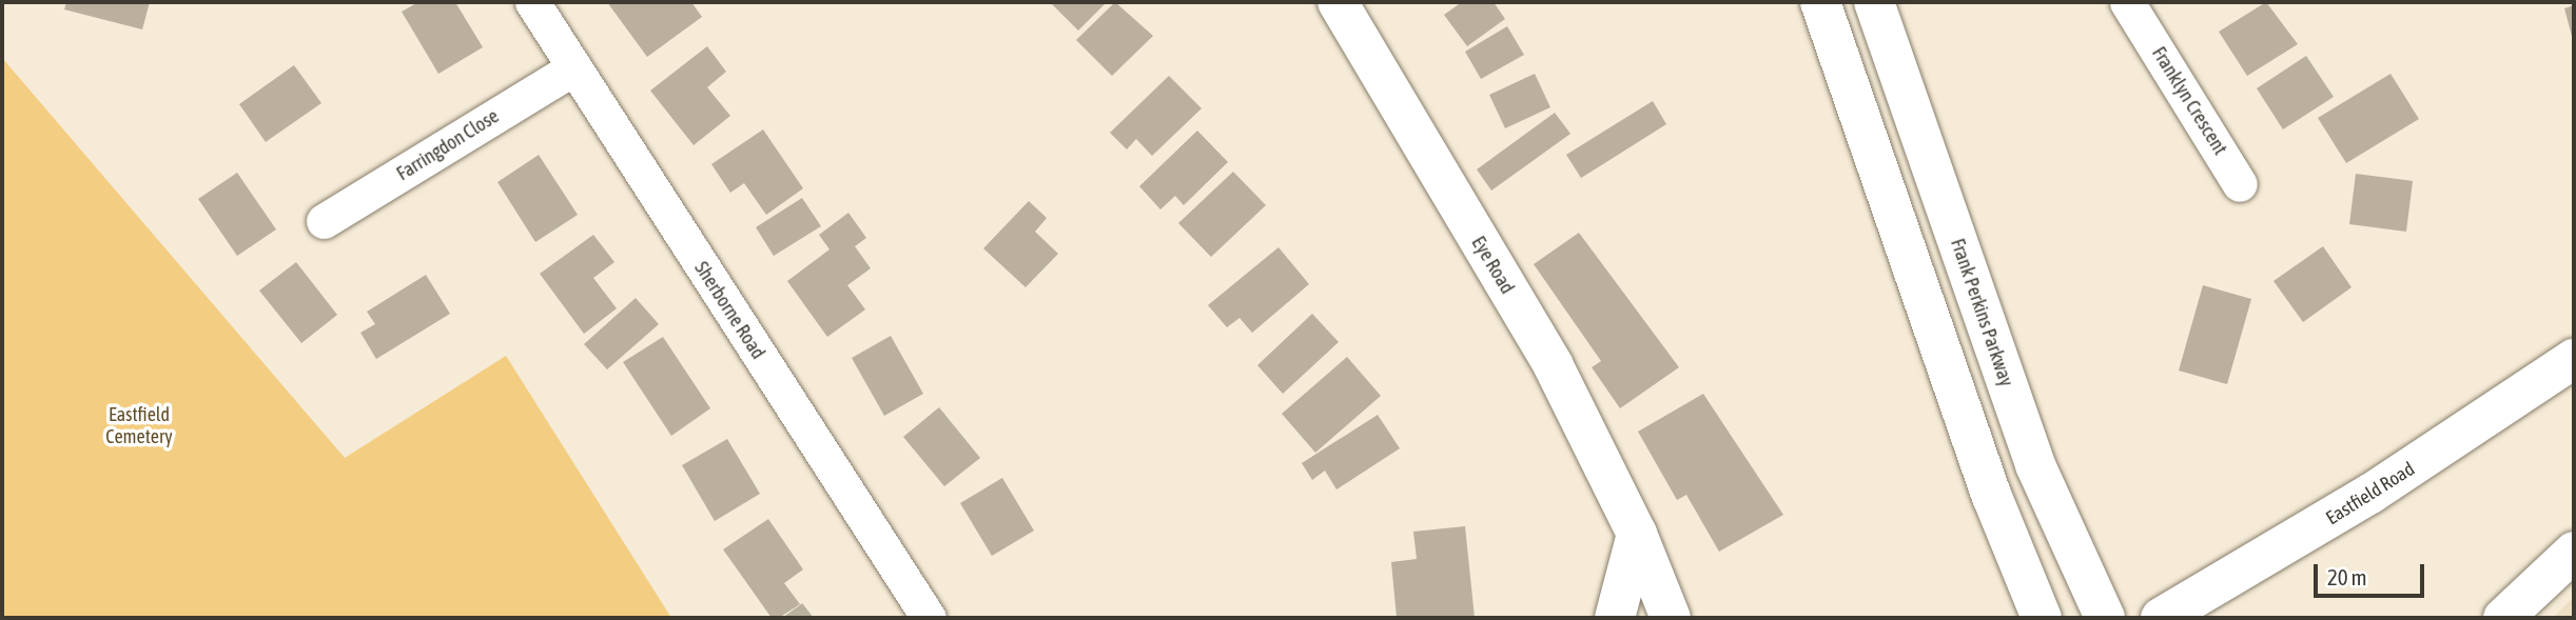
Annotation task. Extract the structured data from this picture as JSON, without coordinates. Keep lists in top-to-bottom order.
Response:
{
  "streets": {
    "main road": ["Eye Road", "Frank Perkins Parkway", "Eastfield Road"],
    "street": ["Franklyn Crescent", "Farringdon Close", "Sherborne Road"]
  },
  "crossings": [
    ["Farringdon Close", "Sherborne Road"]
  ],
  "parks": ["Eastfield Cemetery"],
  "scale_bar": "20 m"
}
